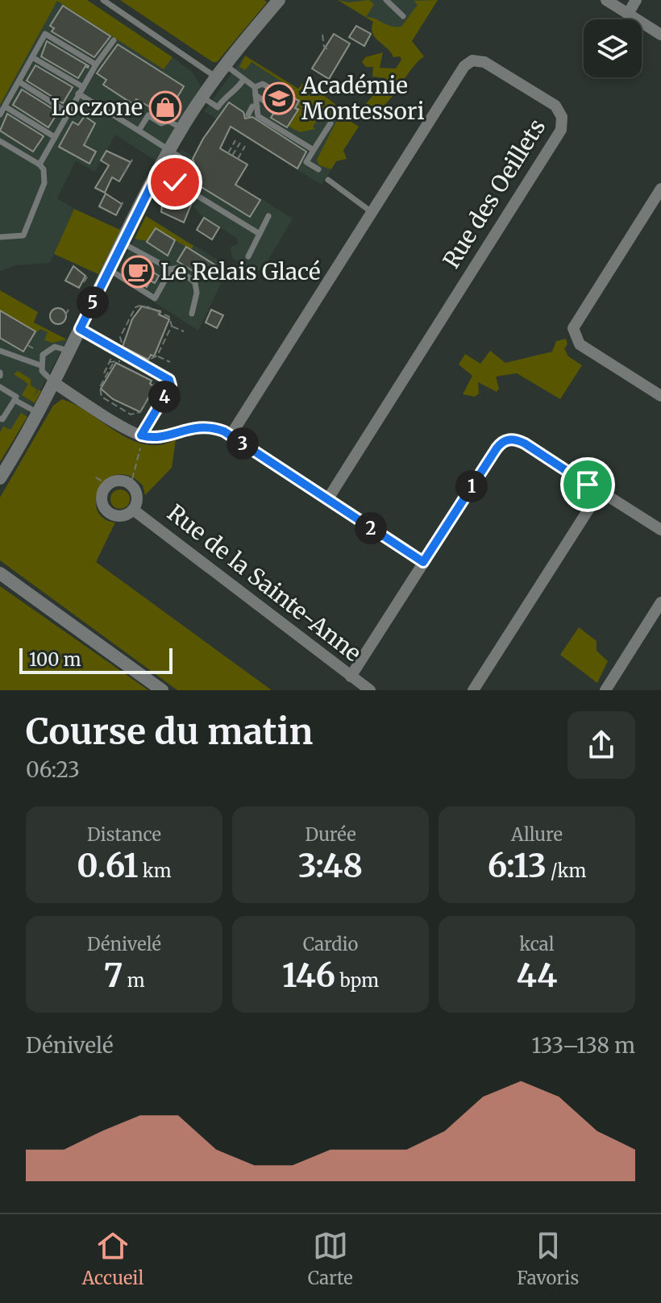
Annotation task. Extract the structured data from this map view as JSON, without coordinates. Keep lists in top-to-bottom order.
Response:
{
  "streets": {
    "street": ["Rue des Oeillets", "Rue de la Sainte-Anne"]
  },
  "places": {
    "school or university": ["Académie Montessori"],
    "shop": ["Loczone"],
    "cafe": ["Le Relais Glacé"]
  },
  "scale_bar": "100 m",
  "page": {
    "pins": [
      "5",
      "4",
      "3",
      "1",
      "2"
    ],
    "scale": "100 m",
    "heading": ["Course du matin", "06:23"],
    "stats": [
      ["Distance", "0.61 km"],
      ["Durée", "3:48"],
      ["Allure", "6:13 /km"],
      ["Dénivelé", "7 m"],
      ["Cardio", "146 bpm"],
      ["kcal", "44"]
    ],
    "chart": ["Dénivelé", "133–138 m"],
    "tabs": ["Accueil", "Carte", "Favoris"]
  }
}
